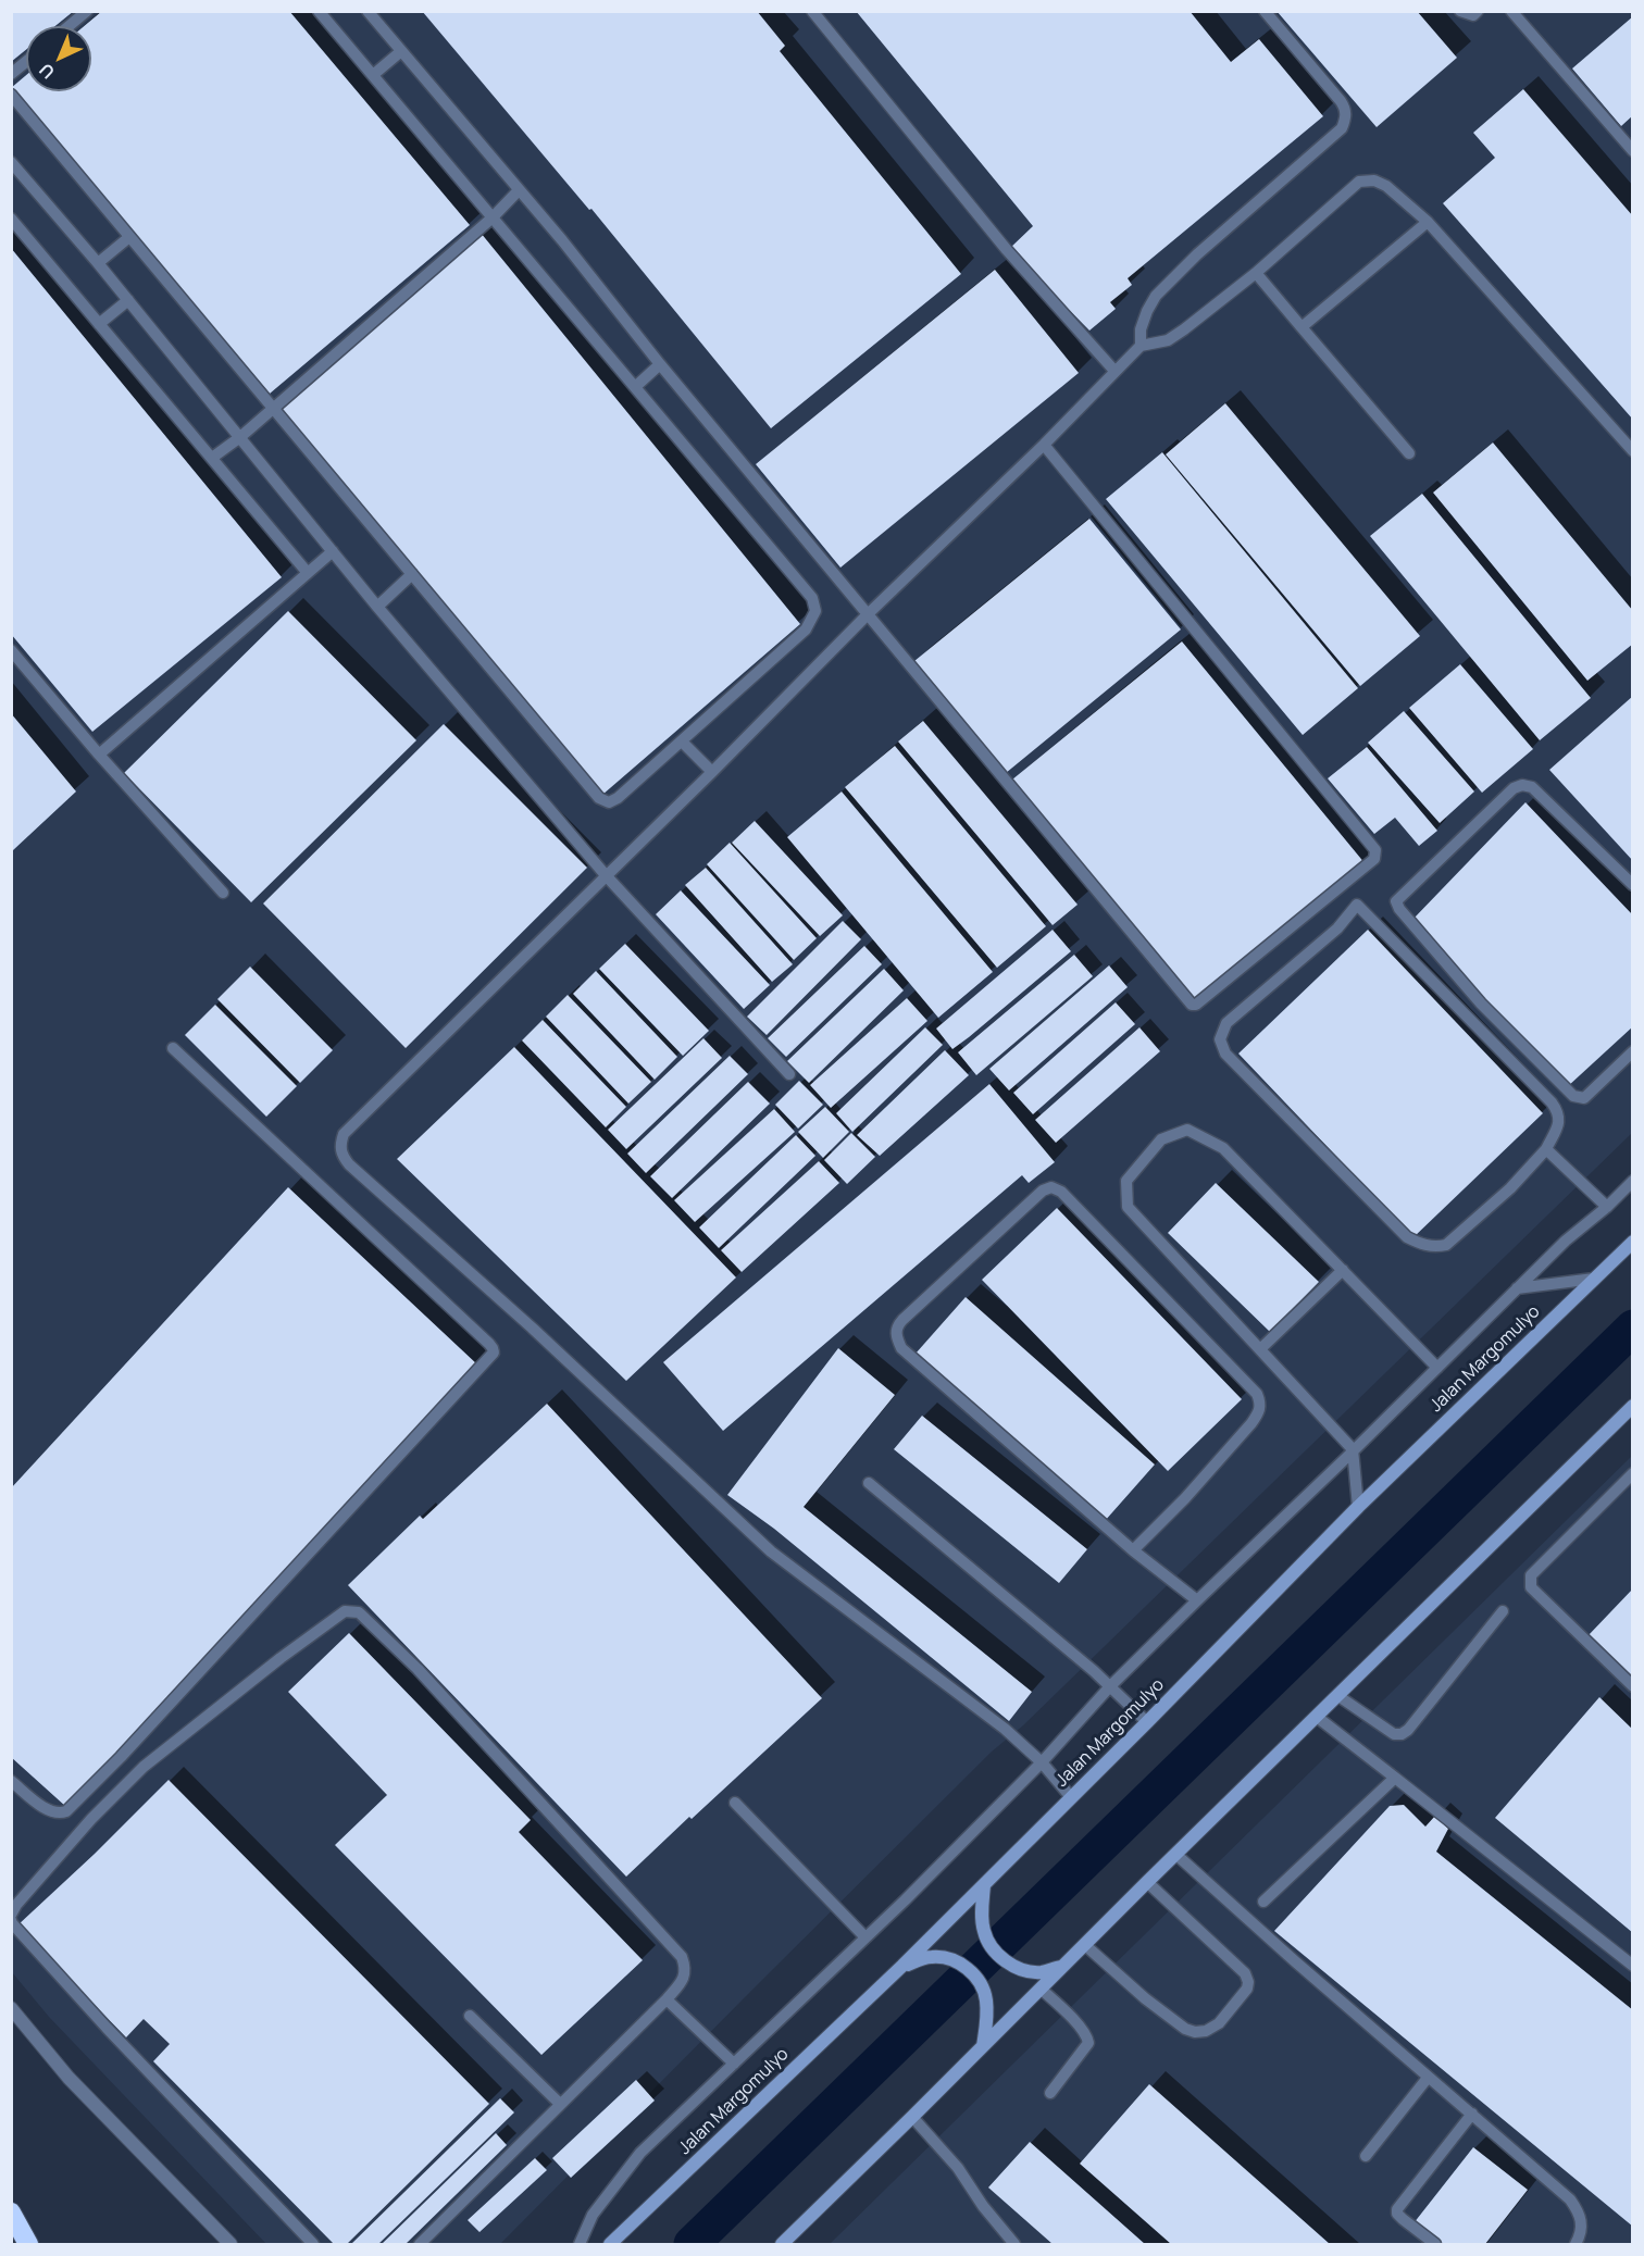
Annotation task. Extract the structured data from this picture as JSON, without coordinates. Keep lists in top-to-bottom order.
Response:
{
  "streets": {
    "main road": ["Jalan Margomulyo"]
  },
  "north": "bottom left"
}
